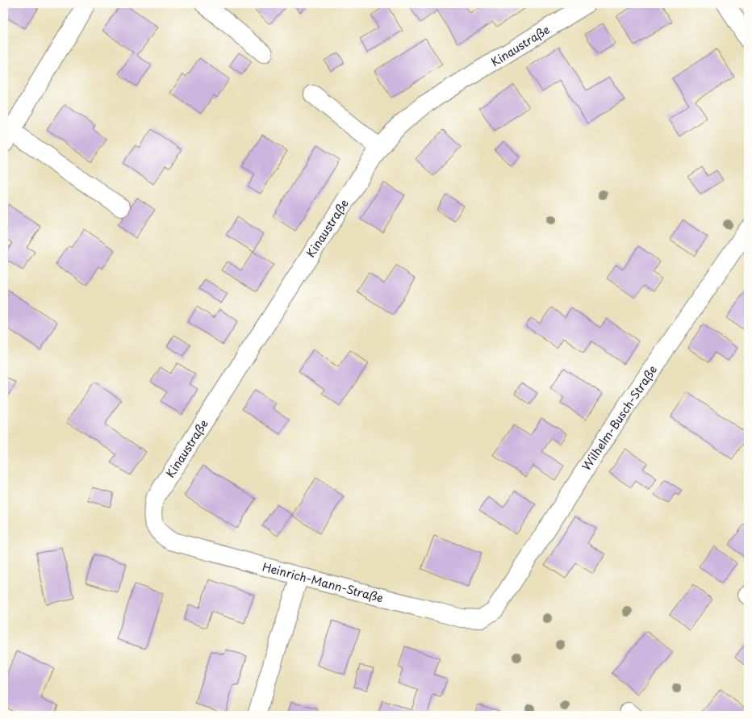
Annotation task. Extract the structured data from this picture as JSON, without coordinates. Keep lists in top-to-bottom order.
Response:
{
  "streets": {
    "street": ["Kinaustraße", "Wilhelm-Busch-Straße", "Heinrich-Mann-Straße"]
  },
  "crossings": [
    ["Kinaustraße", "Heinrich-Mann-Straße"],
    ["Wilhelm-Busch-Straße", "Heinrich-Mann-Straße"]
  ]
}
